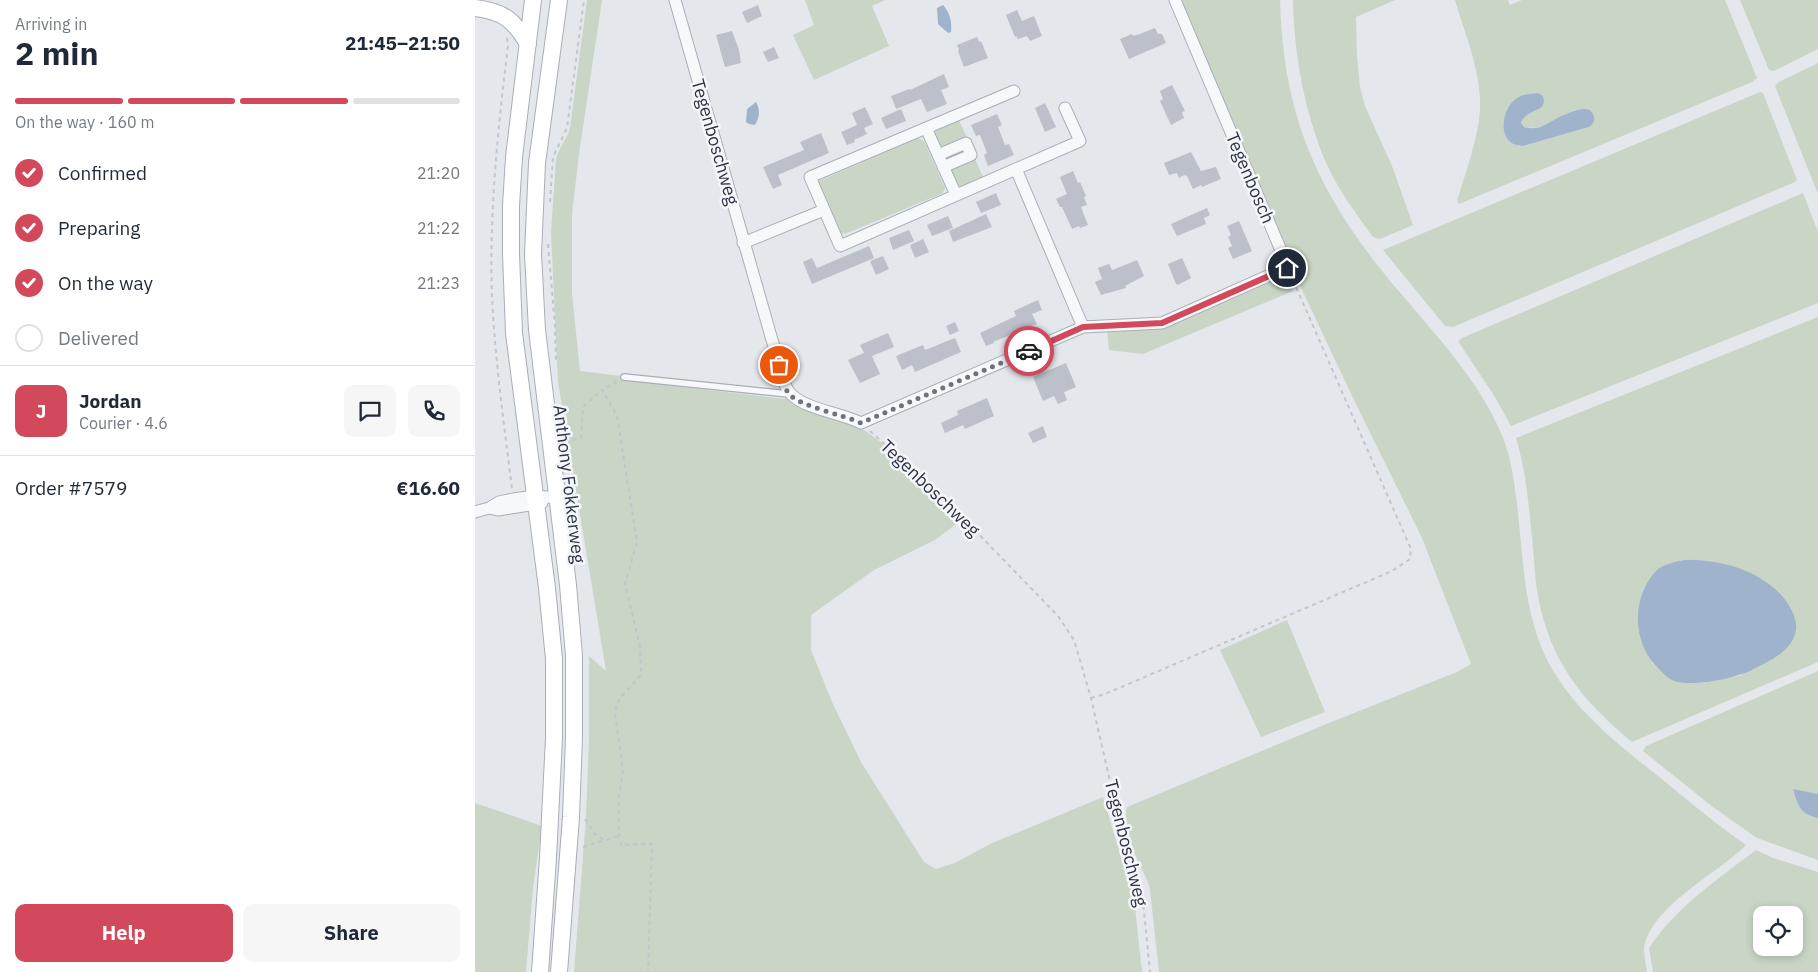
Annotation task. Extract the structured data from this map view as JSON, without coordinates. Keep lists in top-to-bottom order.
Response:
{
  "streets": {
    "main road": ["Anthony Fokkerweg"],
    "street": ["Tegenboschweg", "Tegenbosch"]
  },
  "page": {
    "heading": ["2 min", "Arriving in", "21:45–21:50"],
    "panel": [
      "Jordan",
      "Courier · 4.6",
      "Order #7579",
      "€16.60"
    ],
    "bar": "On the way · 160 m",
    "list": [
      ["Confirmed", "21:20"],
      ["Preparing", "21:22"],
      ["On the way", "21:23"],
      "Delivered"
    ],
    "round": "J",
    "buttons": ["Help", "Share"]
  }
}
